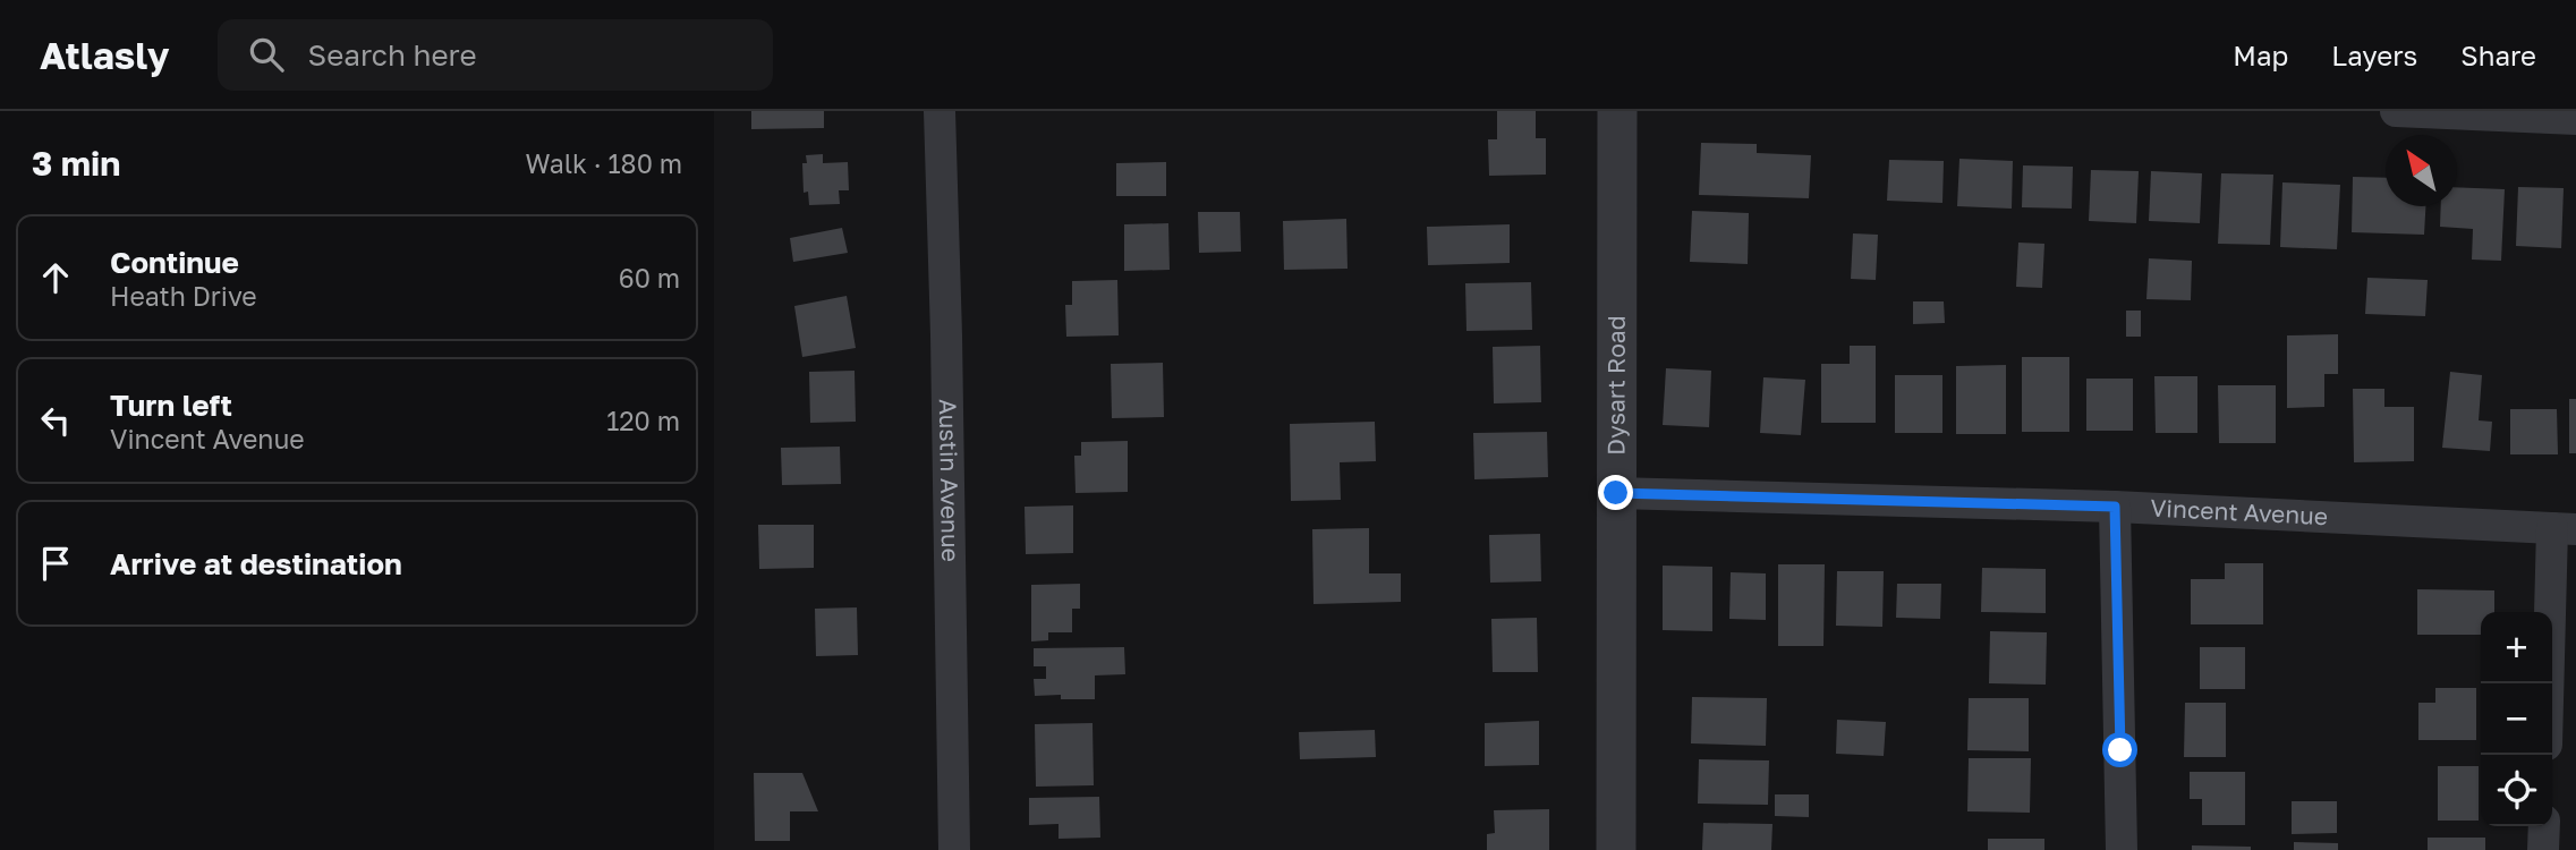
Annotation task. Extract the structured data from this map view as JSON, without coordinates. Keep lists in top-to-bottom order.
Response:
{
  "streets": {
    "street": ["Dysart Road", "Austin Avenue", "Vincent Avenue"]
  },
  "crossings": [
    ["Dysart Road", "Vincent Avenue"]
  ],
  "north": "top left",
  "page": {
    "header": "Atlasly",
    "search": "Search here",
    "nav": ["Map", "Layers", "Share"],
    "heading": ["3 min", "Walk · 180 m"],
    "list": [
      ["Continue", "Heath Drive", "60 m"],
      ["Turn left", "Vincent Avenue", "120 m"],
      "Arrive at destination"
    ],
    "map_buttons": ["+", "−"]
  }
}
